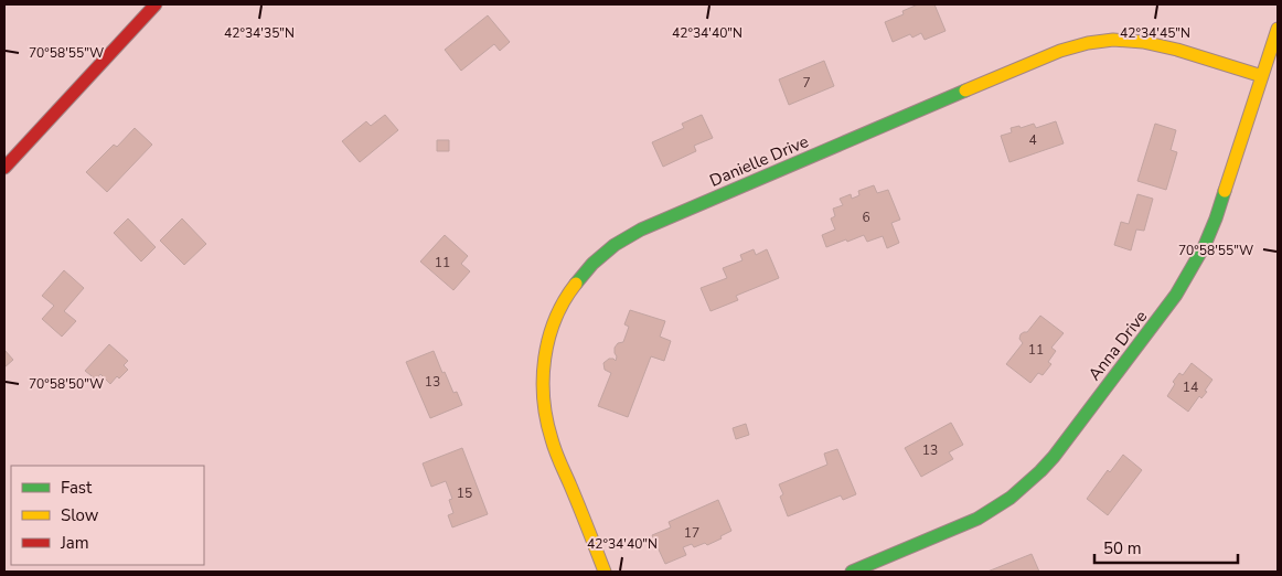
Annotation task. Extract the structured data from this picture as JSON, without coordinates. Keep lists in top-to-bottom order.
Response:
{
  "streets": {
    "street": ["Danielle Drive", "Anna Drive"]
  },
  "crossings": [
    ["Danielle Drive", "Anna Drive"]
  ],
  "house_numbers": [
    "7",
    "4",
    "6",
    "11",
    "11",
    "13",
    "14",
    "13",
    "15",
    "17"
  ],
  "legend": ["Fast", "Slow", "Jam"],
  "scale_bar": "50 m",
  "coordinates": [
    "42°34'35\"N",
    "42°34'40\"N",
    "42°34'45\"N",
    "70°58'55\"W",
    "70°58'50\"W"
  ]
}
